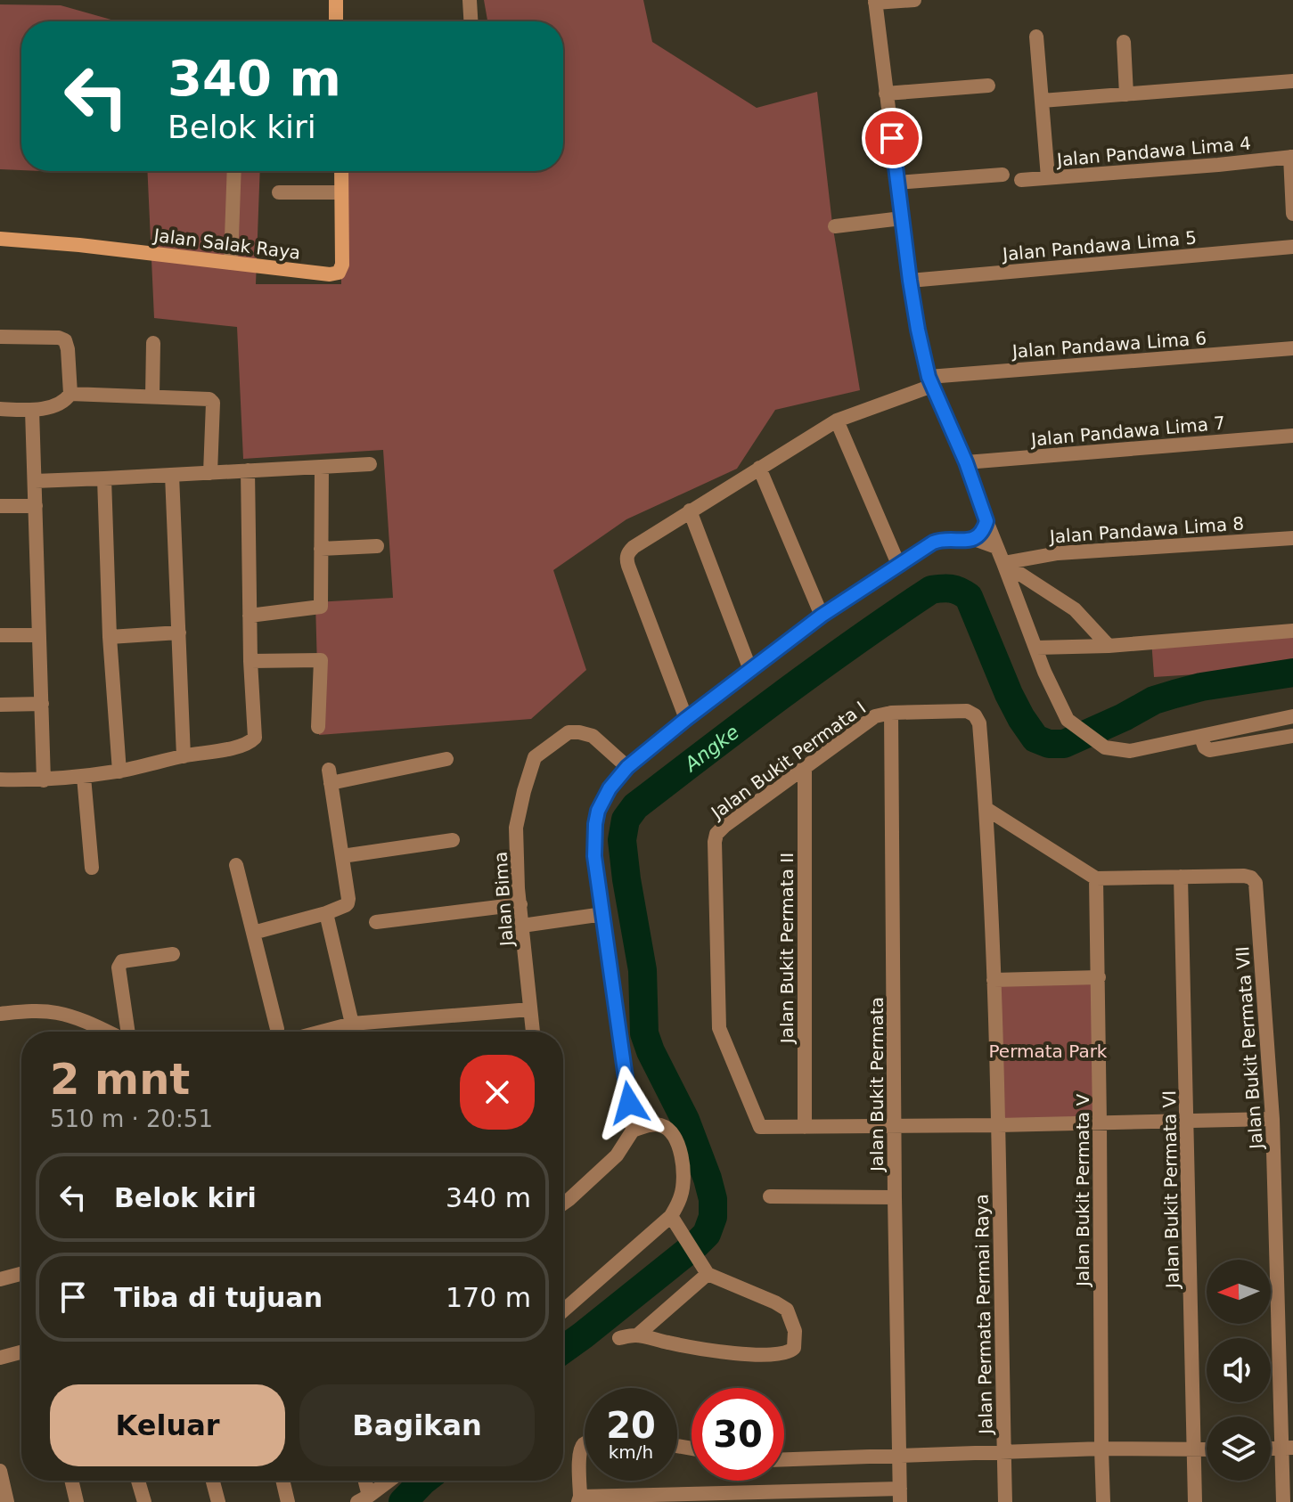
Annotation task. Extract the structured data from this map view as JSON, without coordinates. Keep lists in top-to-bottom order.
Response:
{
  "streets": {
    "street": [
      "Jalan Pandawa Lima 4",
      "Jalan Salak Raya",
      "Jalan Pandawa Lima 5",
      "Jalan Pandawa Lima 6",
      "Jalan Pandawa Lima 7",
      "Jalan Pandawa Lima 8",
      "Jalan Bukit Permata I",
      "Jalan Bima",
      "Jalan Bukit Permata II",
      "Jalan Bukit Permata VII",
      "Jalan Bukit Permata",
      "Jalan Bukit Permata VI",
      "Jalan Bukit Permata V",
      "Jalan Permata Permai Raya"
    ]
  },
  "crossings": [
    ["Jalan Bukit Permata I", "Jalan Bukit Permata II"],
    ["Jalan Bukit Permata I", "Jalan Bukit Permata VII"],
    ["Jalan Bukit Permata I", "Jalan Bukit Permata"],
    ["Jalan Bukit Permata I", "Jalan Bukit Permata VI"],
    ["Jalan Bukit Permata I", "Jalan Bukit Permata V"],
    ["Jalan Bukit Permata I", "Jalan Permata Permai Raya"],
    ["Jalan Bukit Permata VII", "Jalan Bukit Permata VI"],
    ["Jalan Bukit Permata VII", "Jalan Bukit Permata V"],
    ["Jalan Bukit Permata", "Jalan Permata Permai Raya"]
  ],
  "water": ["Angke"],
  "parks": ["Permata Park"],
  "north": "left",
  "page": {
    "turn": ["340 m", "Belok kiri"],
    "heading": ["2 mnt", "510 m · 20:51"],
    "list": [
      {
        "name": "Belok kiri",
        "value": "340 m"
      },
      {
        "name": "Tiba di tujuan",
        "value": "170 m"
      }
    ],
    "buttons": ["Keluar", "Bagikan"],
    "speed": "20 km/h",
    "limit": "30"
  }
}
